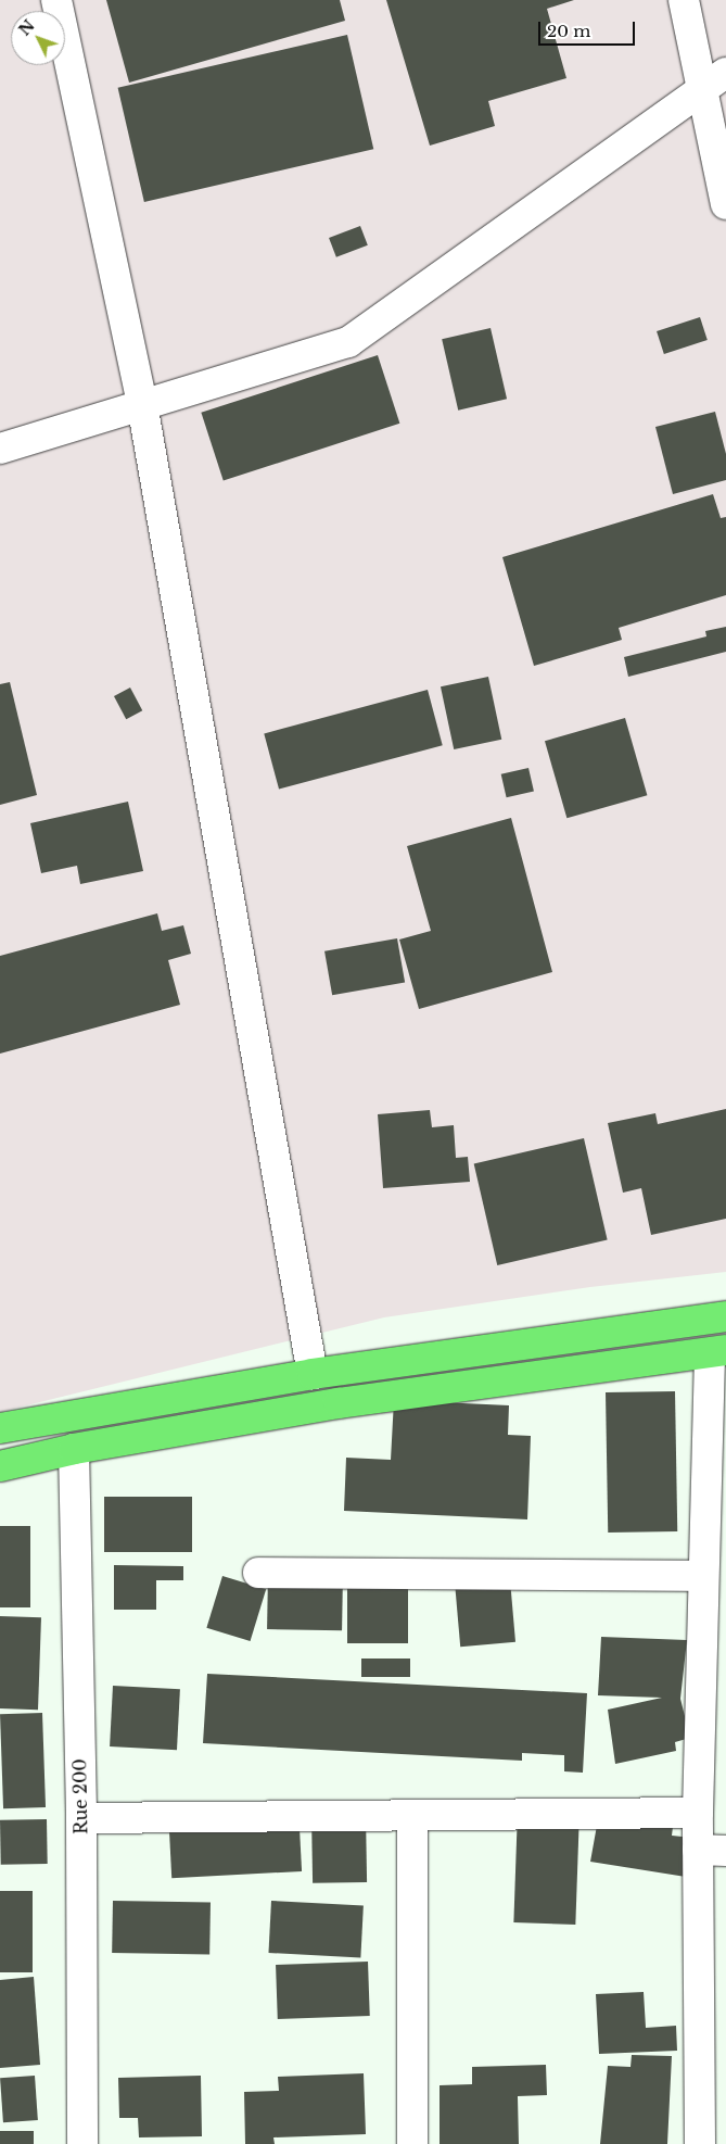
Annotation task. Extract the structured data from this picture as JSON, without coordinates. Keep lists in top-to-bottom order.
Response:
{
  "streets": {
    "street": ["Rue 200"]
  },
  "scale_bar": "20 m",
  "north": "top left"
}
